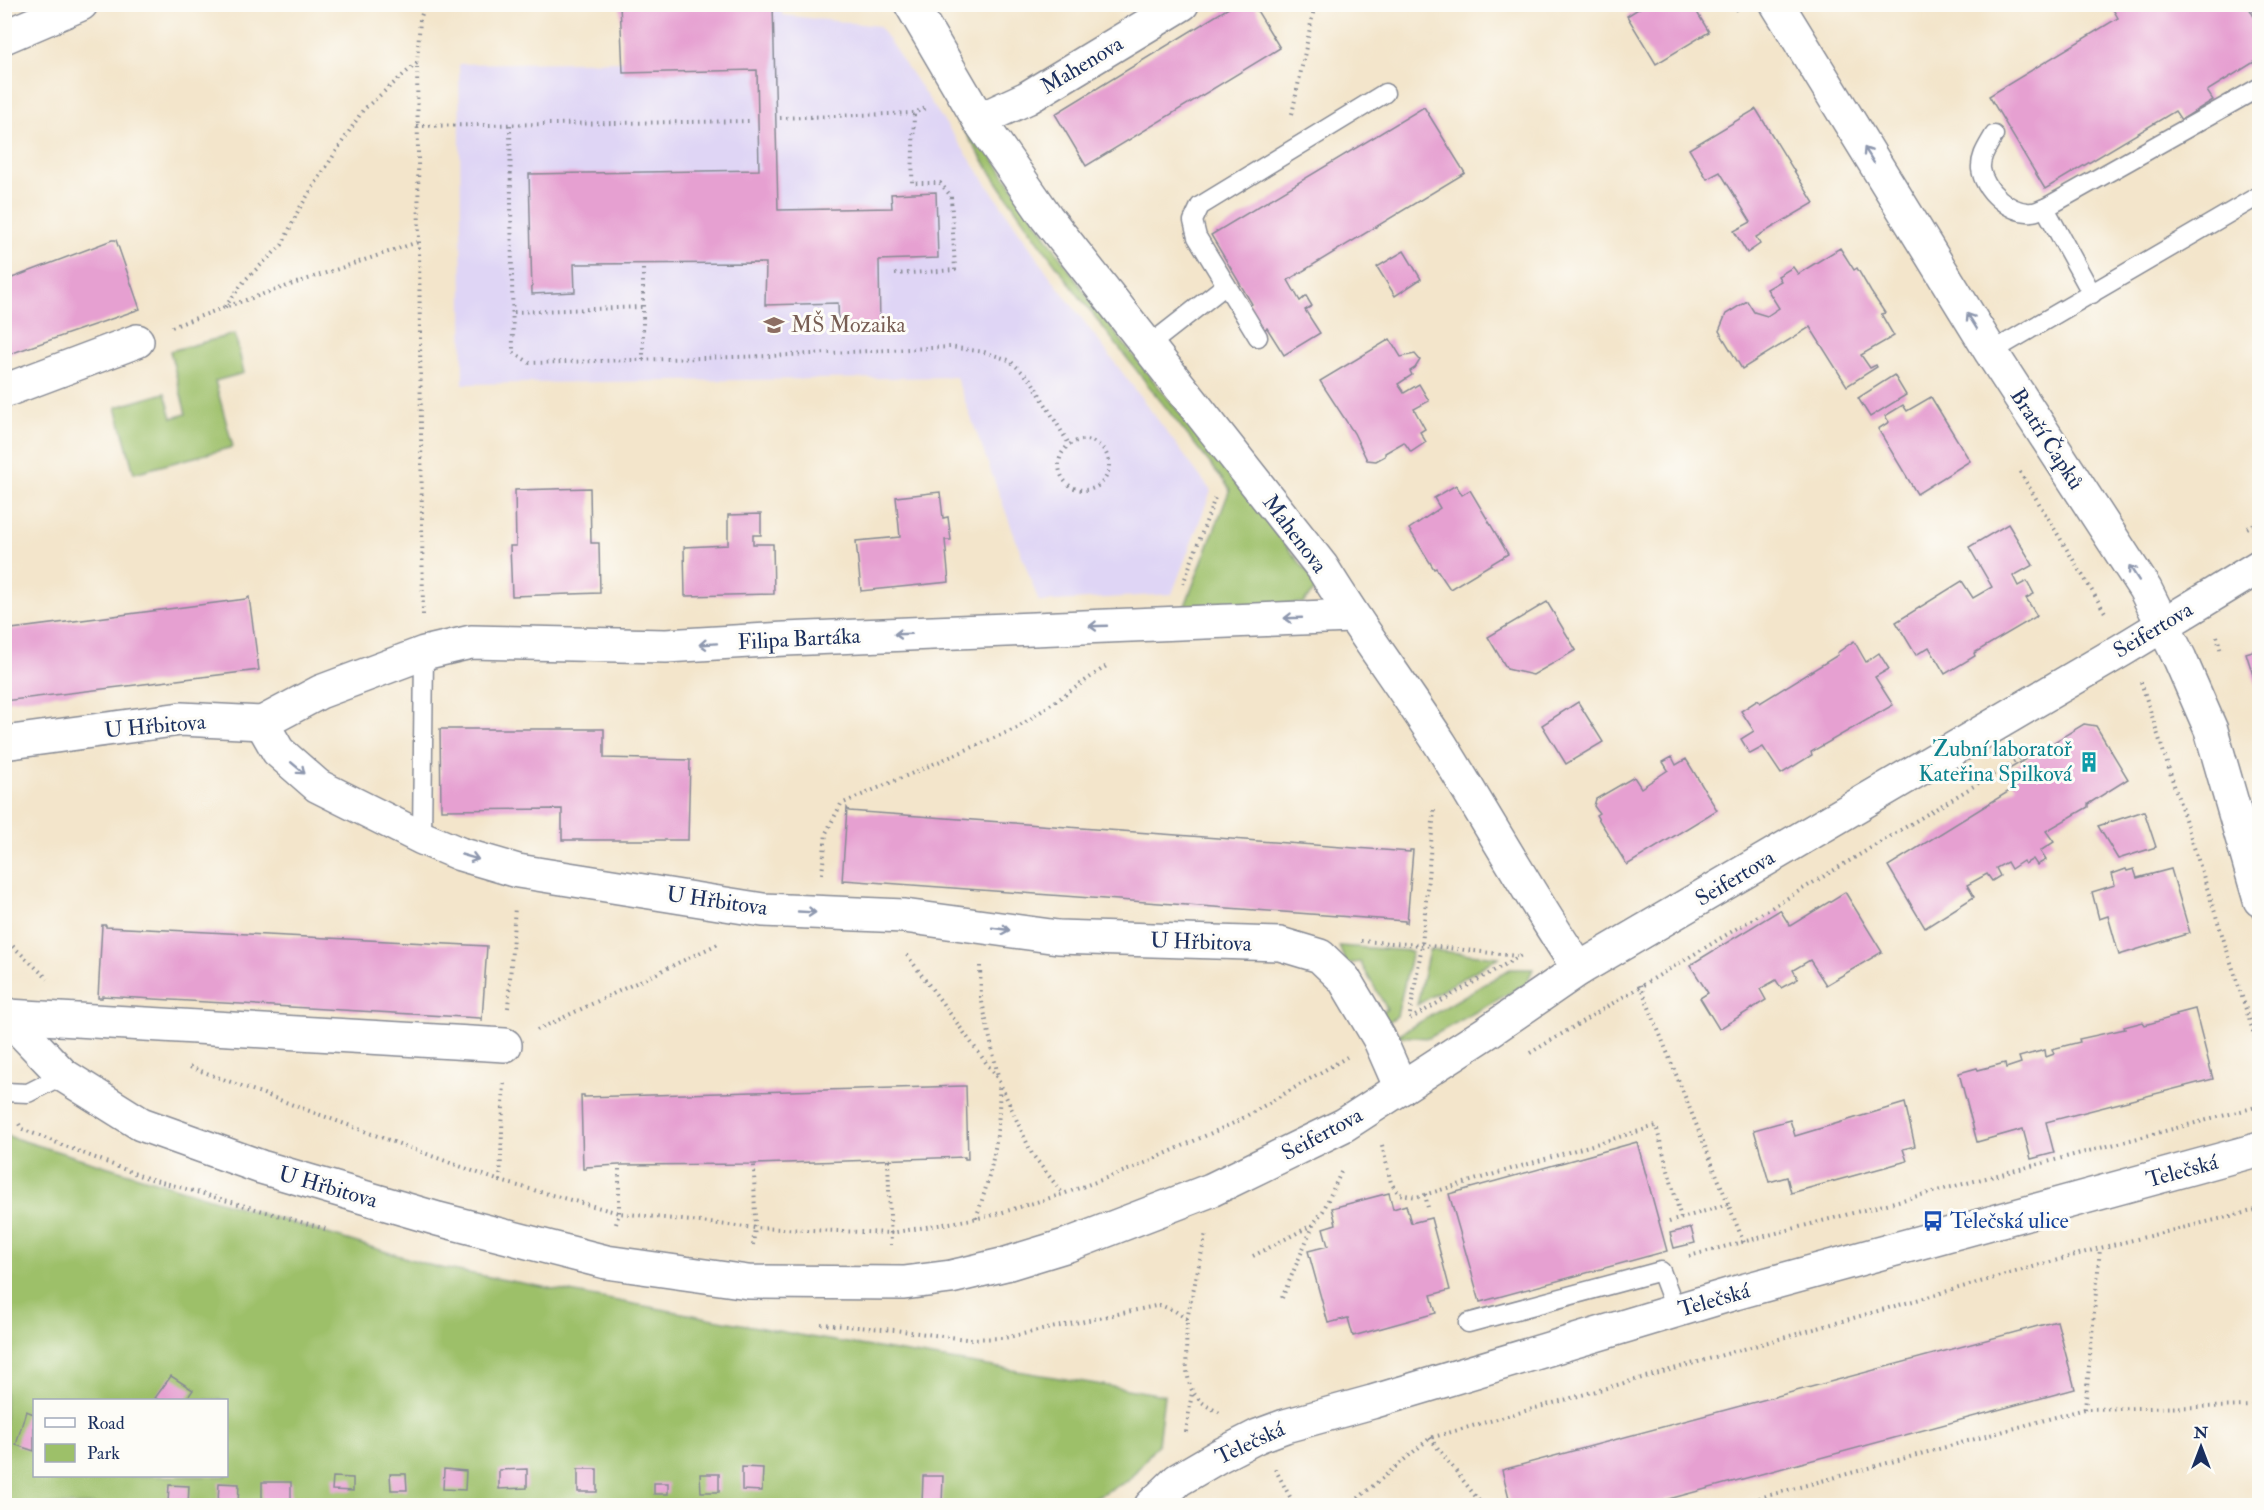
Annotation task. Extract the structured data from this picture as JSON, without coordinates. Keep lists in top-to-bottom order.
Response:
{
  "streets": {
    "street": [
      "Mahenova",
      "Bratří Čapků",
      "Seifertova",
      "Filipa Bartáka",
      "U Hřbitova",
      "Telečská"
    ]
  },
  "crossings": [
    ["Mahenova", "Seifertova"],
    ["Mahenova", "Filipa Bartáka"],
    ["Bratří Čapků", "Seifertova"],
    ["Seifertova", "U Hřbitova"],
    ["Filipa Bartáka", "U Hřbitova"]
  ],
  "one_way": ["Bratří Čapků", "Filipa Bartáka"],
  "places": {
    "school or university": ["MŠ Mozaika"],
    "building": ["Zubní laboratoř Kateřina Spilková"],
    "bus stop": ["Telečská ulice"]
  },
  "legend": ["Road", "Park"],
  "north": "top"
}
